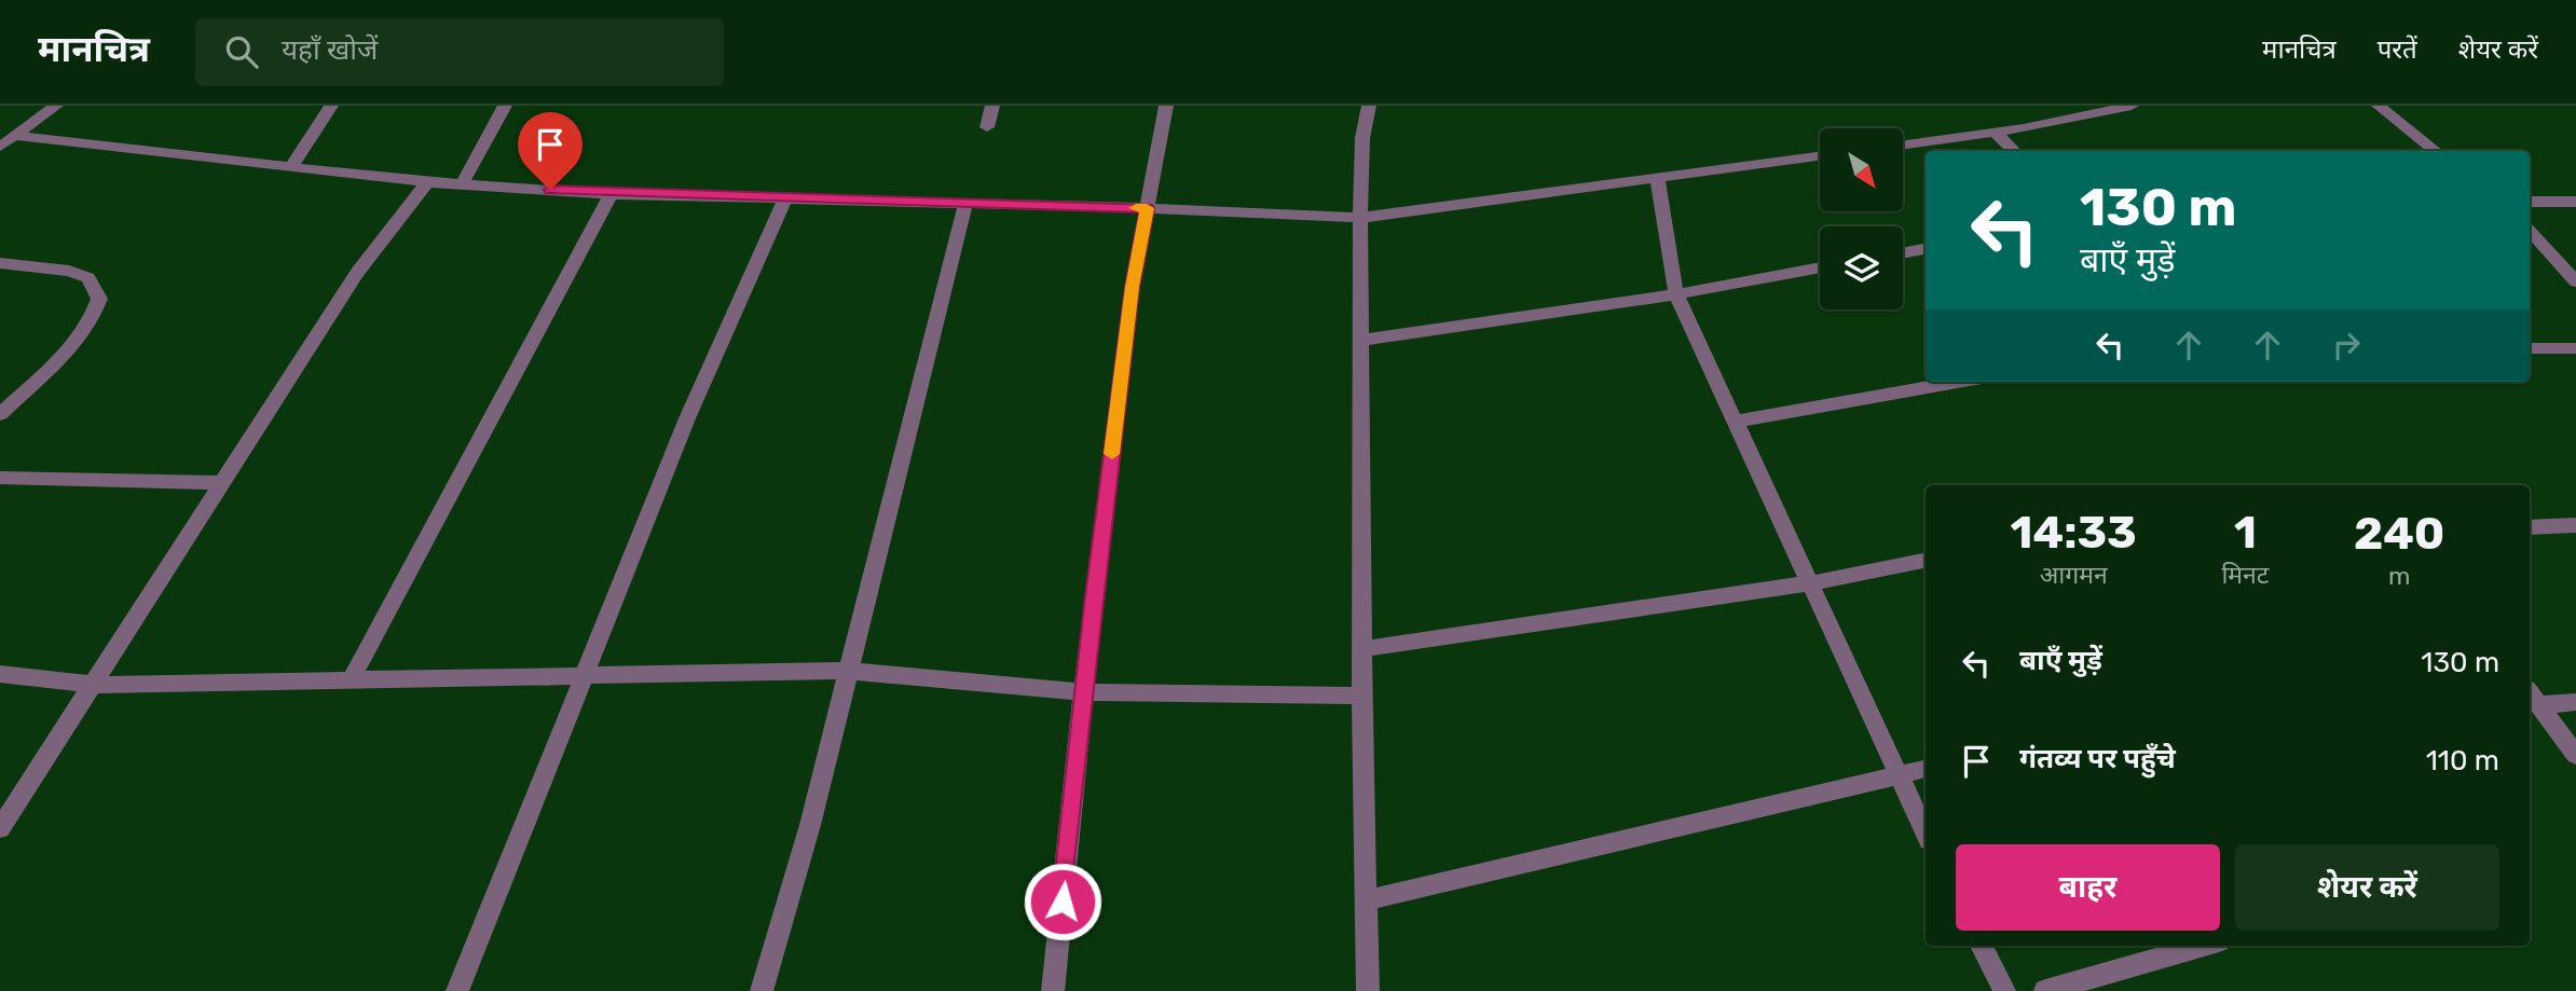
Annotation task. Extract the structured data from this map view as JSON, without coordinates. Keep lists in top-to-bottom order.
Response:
{
  "north": "bottom right",
  "page": {
    "header": "मानचित्र",
    "search": "यहाँ खोजें",
    "nav": ["मानचित्र", "परतें", "शेयर करें"],
    "turn": ["130 m", "बाएँ मुड़ें"],
    "eta": [
      "14:33",
      "आगमन",
      "1",
      "मिनट",
      "240",
      "m"
    ],
    "list": [
      {
        "name": "बाएँ मुड़ें",
        "value": "130 m"
      },
      {
        "name": "गंतव्य पर पहुँचे",
        "value": "110 m"
      }
    ],
    "buttons": ["बाहर", "शेयर करें"]
  }
}
